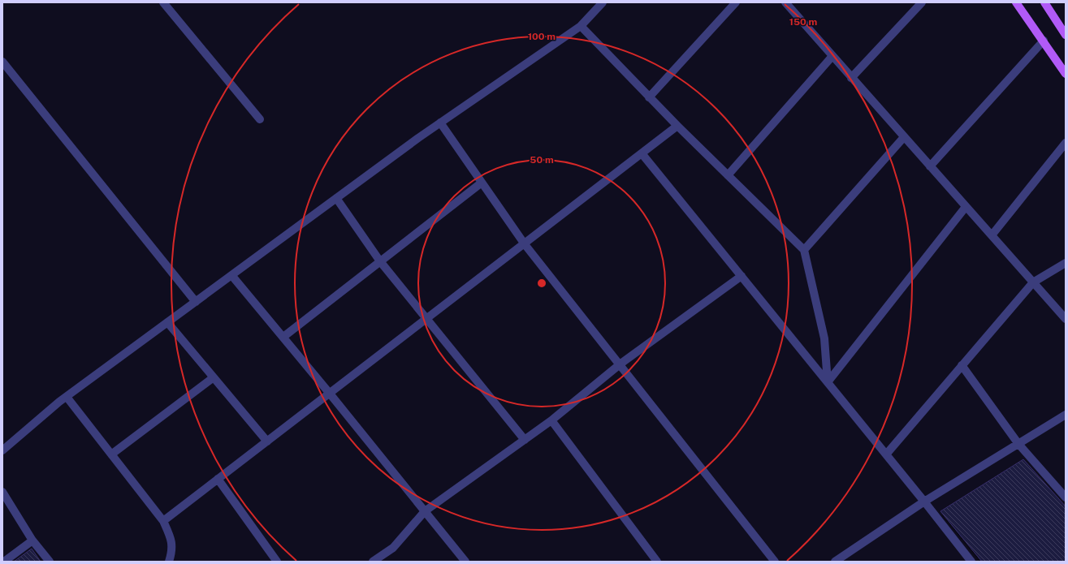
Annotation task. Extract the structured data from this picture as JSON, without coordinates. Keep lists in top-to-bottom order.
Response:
{
  "rings": ["150 m", "100 m", "50 m"]
}
